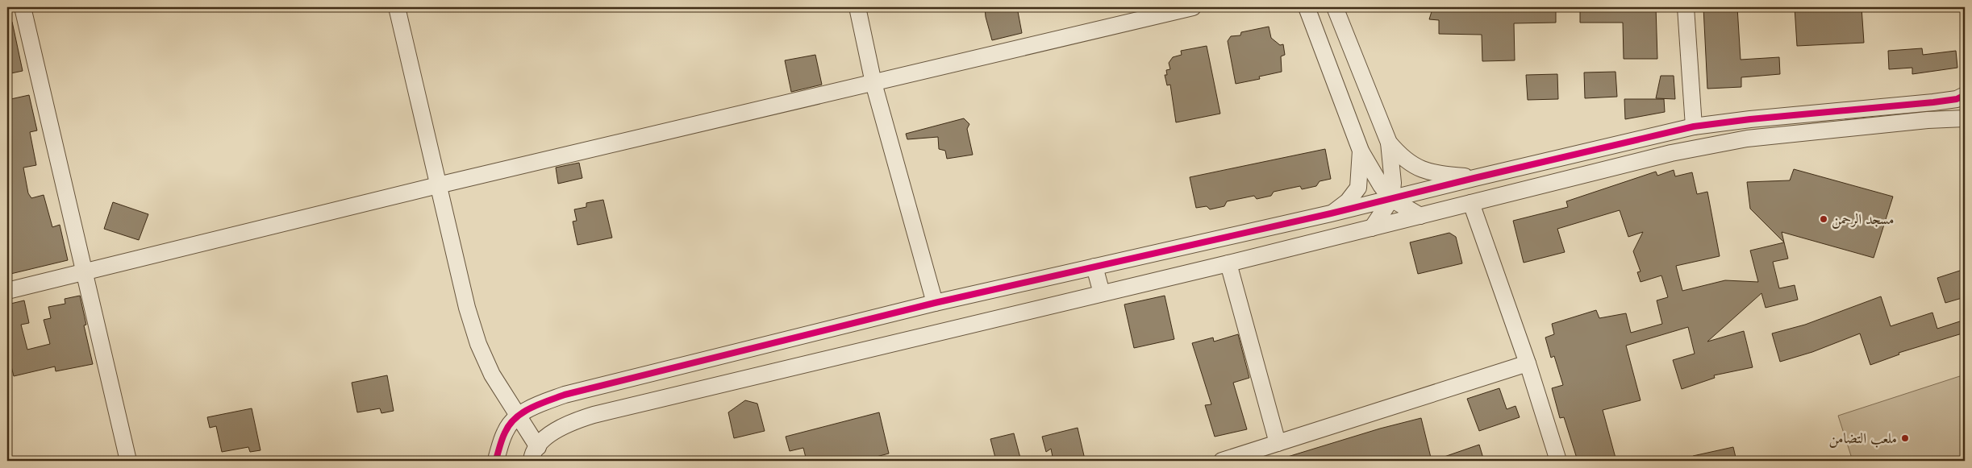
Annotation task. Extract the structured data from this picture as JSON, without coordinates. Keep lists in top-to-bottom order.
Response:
{
  "places": ["مسجد الرحمن", "ملعب التضامن"]
}
